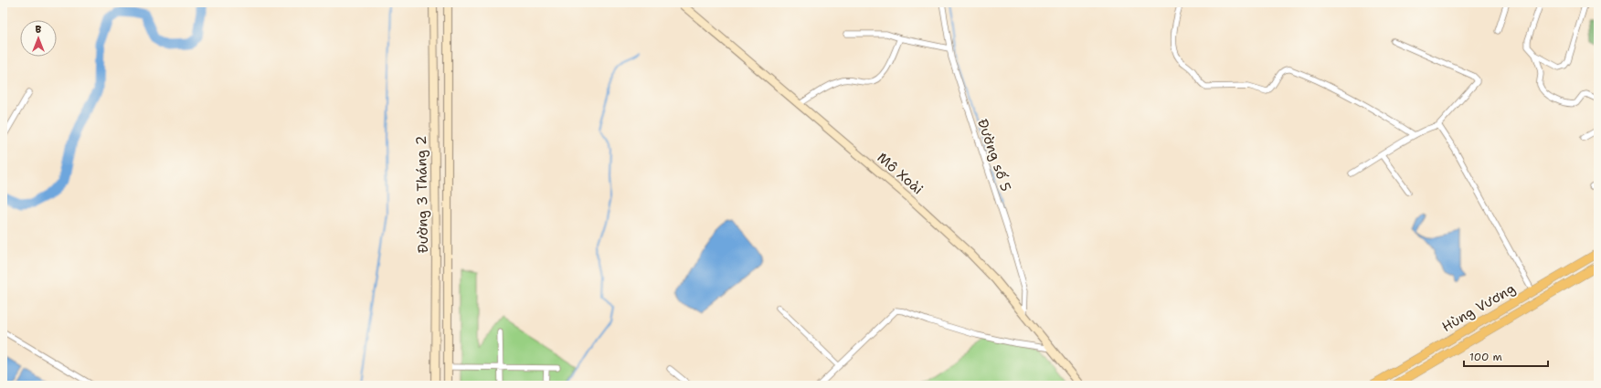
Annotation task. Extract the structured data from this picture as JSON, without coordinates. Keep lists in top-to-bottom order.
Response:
{
  "streets": {
    "main road": ["Mô Xoài", "Đường 3 Tháng 2", "Hùng Vương"],
    "street": ["Đường số 5"]
  },
  "crossings": [
    ["Đường số 5", "Mô Xoài"]
  ],
  "scale_bar": "100 m",
  "north": "top"
}
